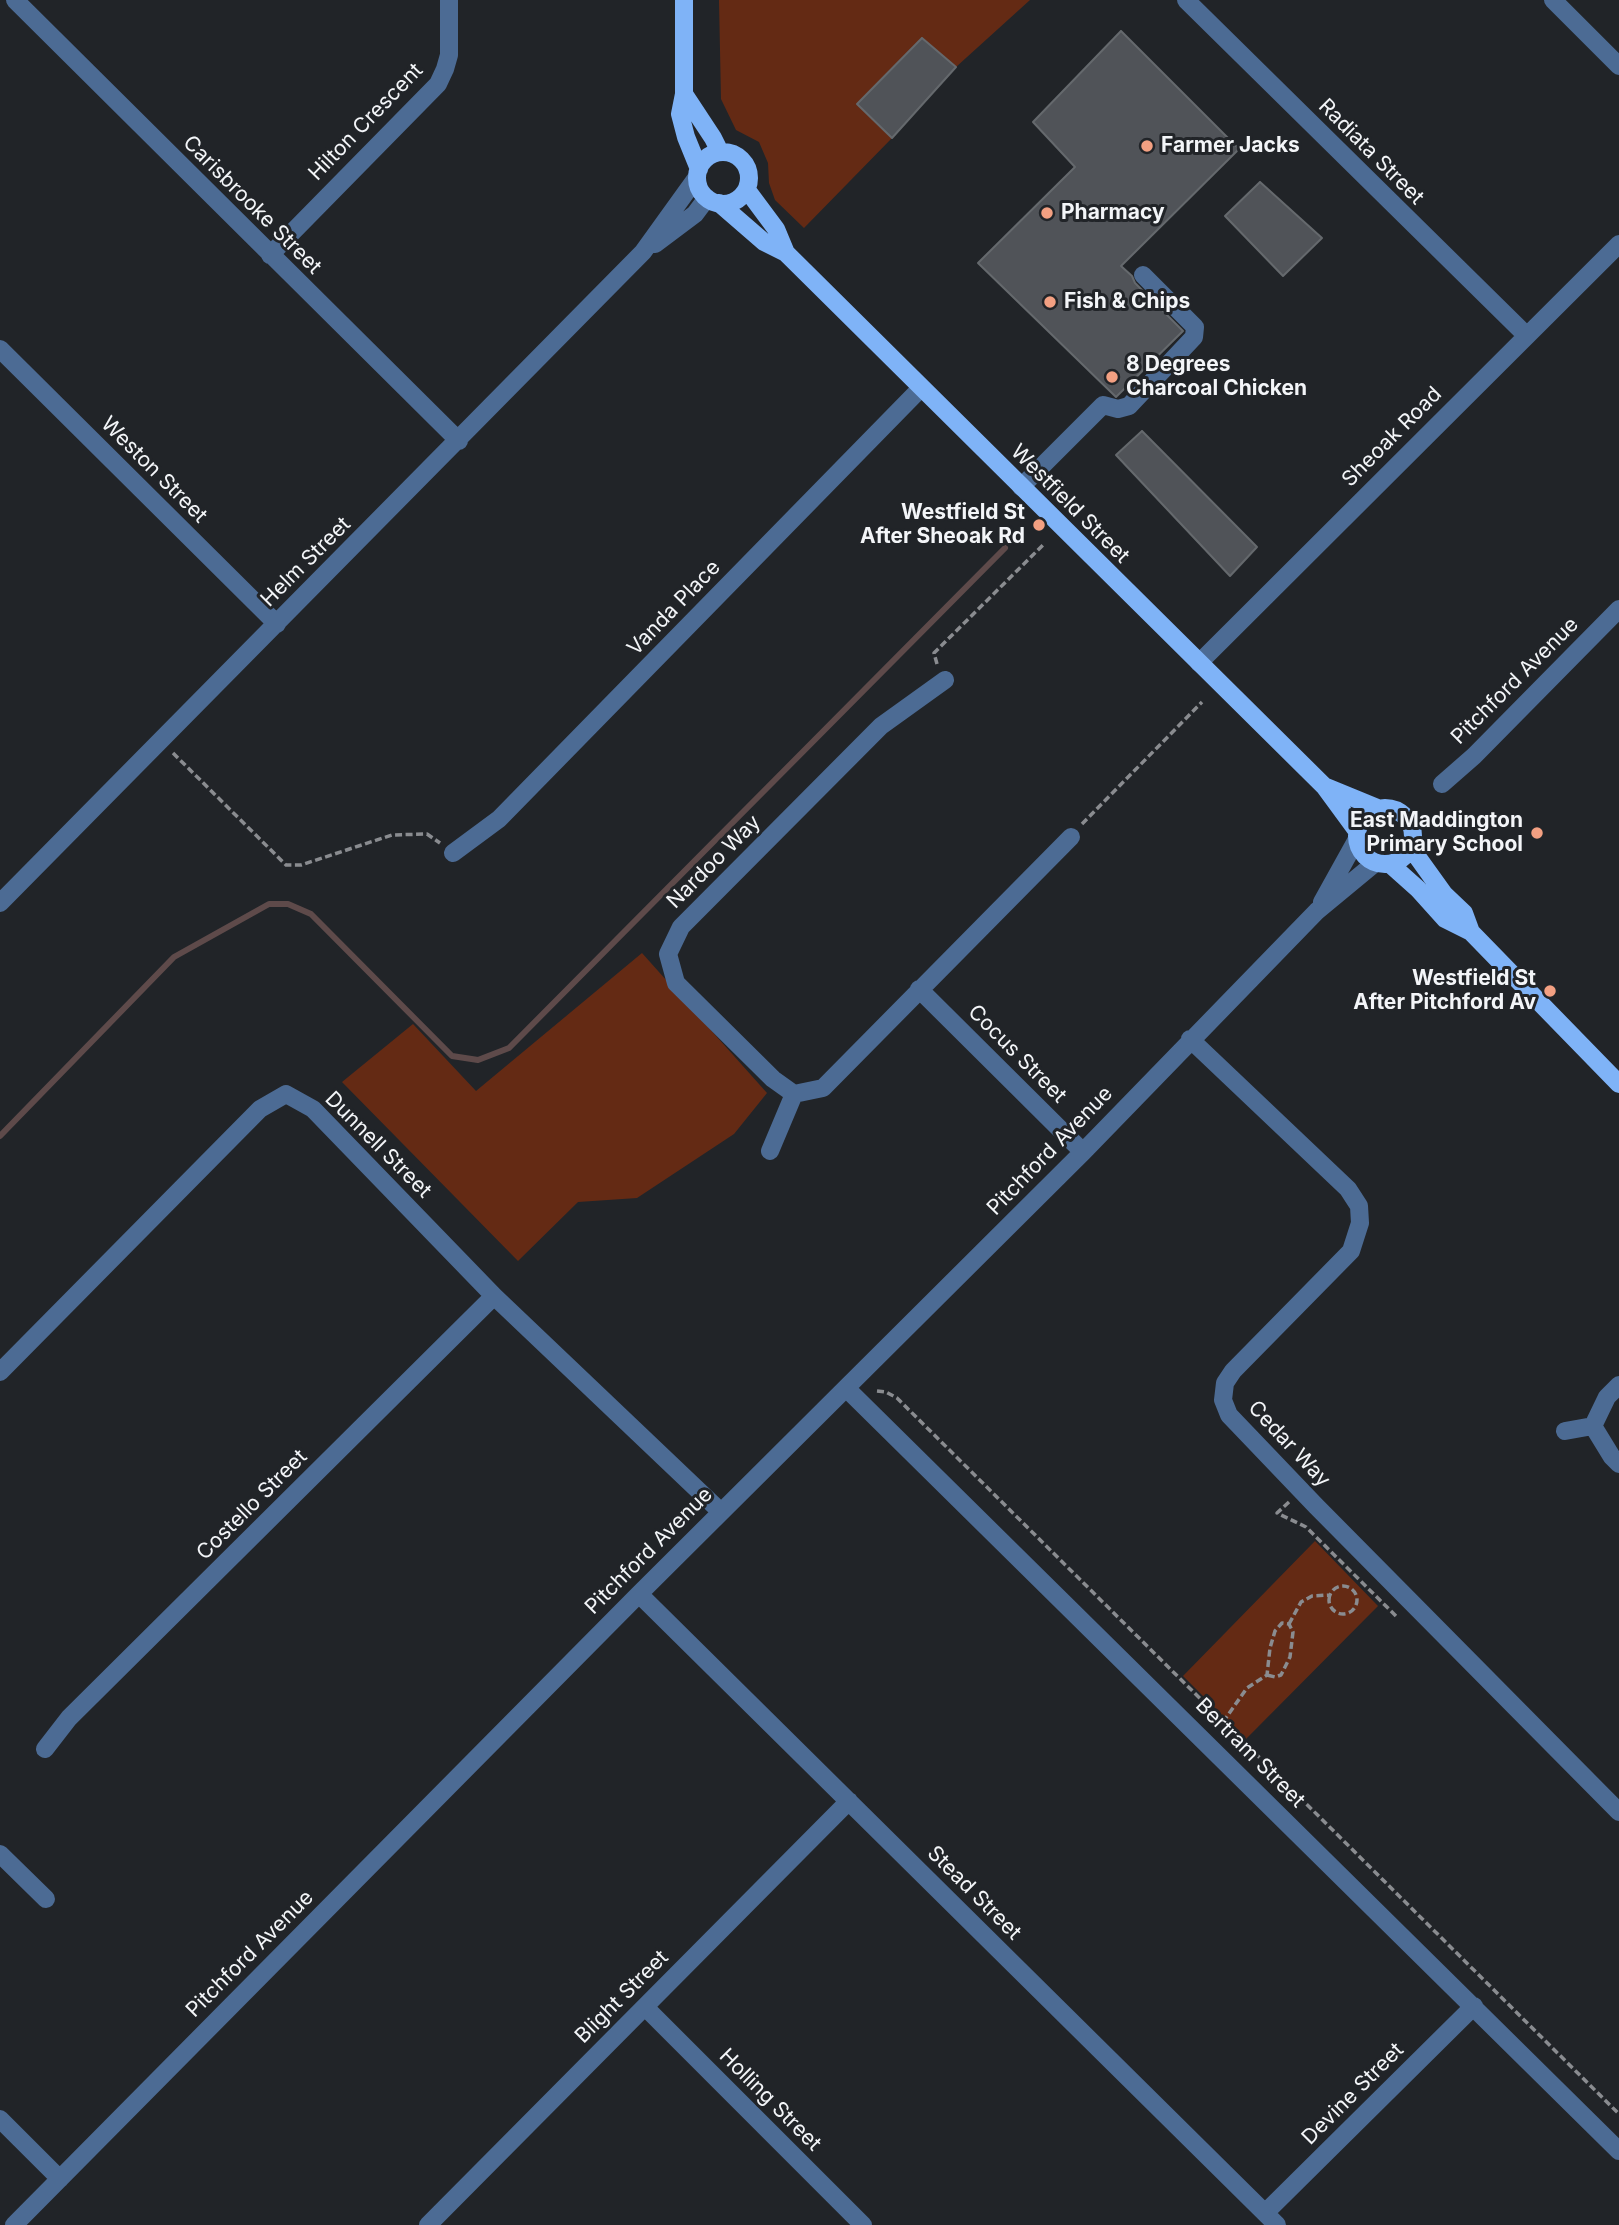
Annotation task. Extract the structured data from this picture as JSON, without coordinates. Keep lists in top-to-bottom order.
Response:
{
  "streets": {
    "main road": ["Westfield Street"],
    "street": [
      "Hilton Crescent",
      "Radiata Street",
      "Carisbrooke Street",
      "Sheoak Road",
      "Weston Street",
      "Helm Street",
      "Vanda Place",
      "Pitchford Avenue",
      "Nardoo Way",
      "Cocus Street",
      "Dunnell Street",
      "Cedar Way",
      "Costello Street",
      "Bertram Street",
      "Stead Street",
      "Blight Street",
      "Devine Street",
      "Holling Street"
    ]
  },
  "crossings": [
    ["Hilton Crescent", "Carisbrooke Street"],
    ["Radiata Street", "Sheoak Road"],
    ["Carisbrooke Street", "Helm Street"],
    ["Sheoak Road", "Westfield Street"],
    ["Weston Street", "Helm Street"],
    ["Westfield Street", "Helm Street"],
    ["Westfield Street", "Vanda Place"],
    ["Westfield Street", "Pitchford Avenue"],
    ["Pitchford Avenue", "Cocus Street"],
    ["Pitchford Avenue", "Dunnell Street"],
    ["Pitchford Avenue", "Cedar Way"],
    ["Pitchford Avenue", "Bertram Street"],
    ["Pitchford Avenue", "Stead Street"],
    ["Dunnell Street", "Costello Street"],
    ["Bertram Street", "Devine Street"],
    ["Stead Street", "Blight Street"],
    ["Stead Street", "Devine Street"],
    ["Blight Street", "Holling Street"]
  ],
  "places": [
    "Farmer Jacks",
    "Pharmacy",
    "Fish & Chips",
    "8 Degrees Charcoal Chicken",
    "Westfield St After Sheoak Rd",
    "East Maddington Primary School",
    "Westfield St After Pitchford Av"
  ]
}
